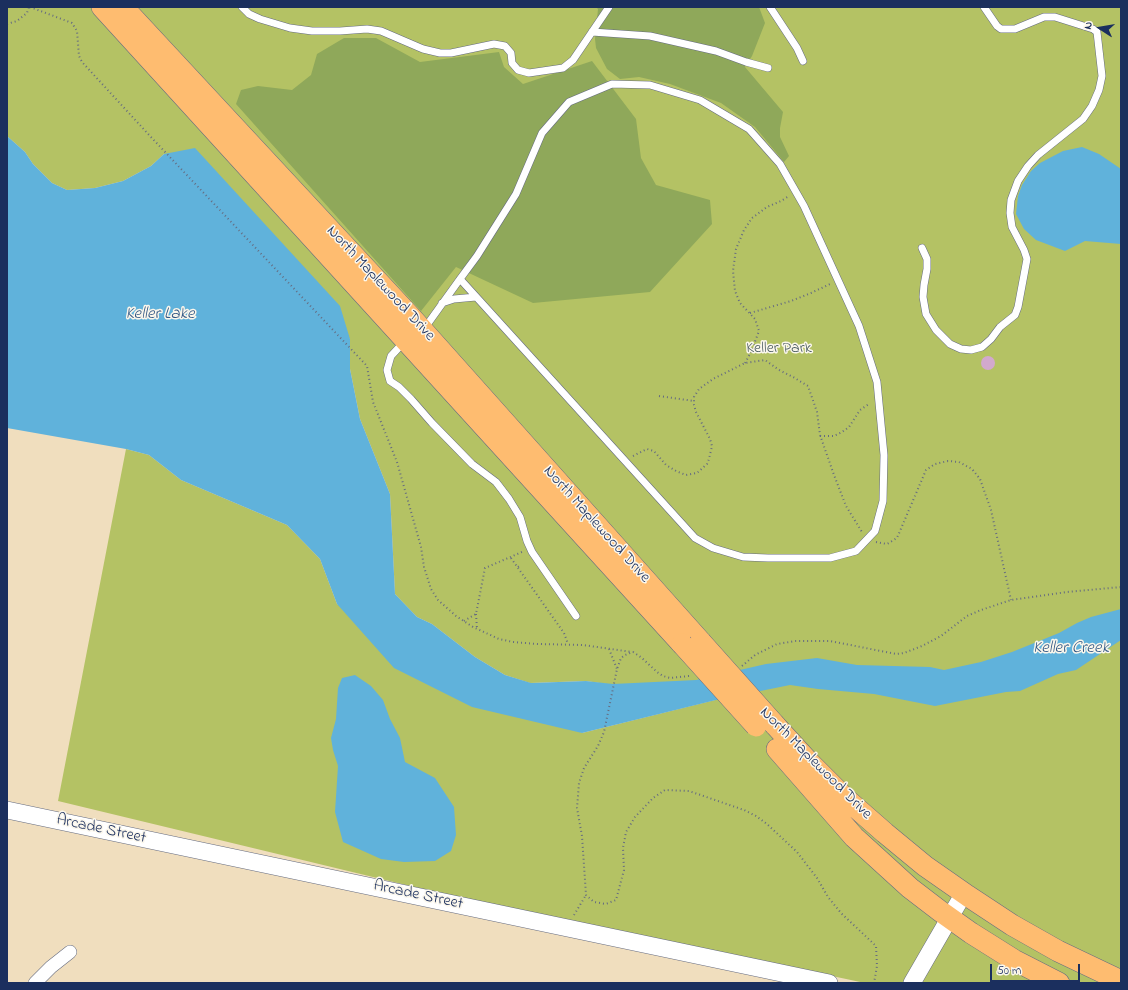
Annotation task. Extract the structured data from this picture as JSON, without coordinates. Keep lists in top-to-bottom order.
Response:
{
  "streets": {
    "main road": ["North Maplewood Drive"],
    "street": ["Arcade Street"]
  },
  "water": ["Keller Lake", "Keller Creek"],
  "parks": ["Keller Park"],
  "scale_bar": "50 m",
  "north": "left"
}
